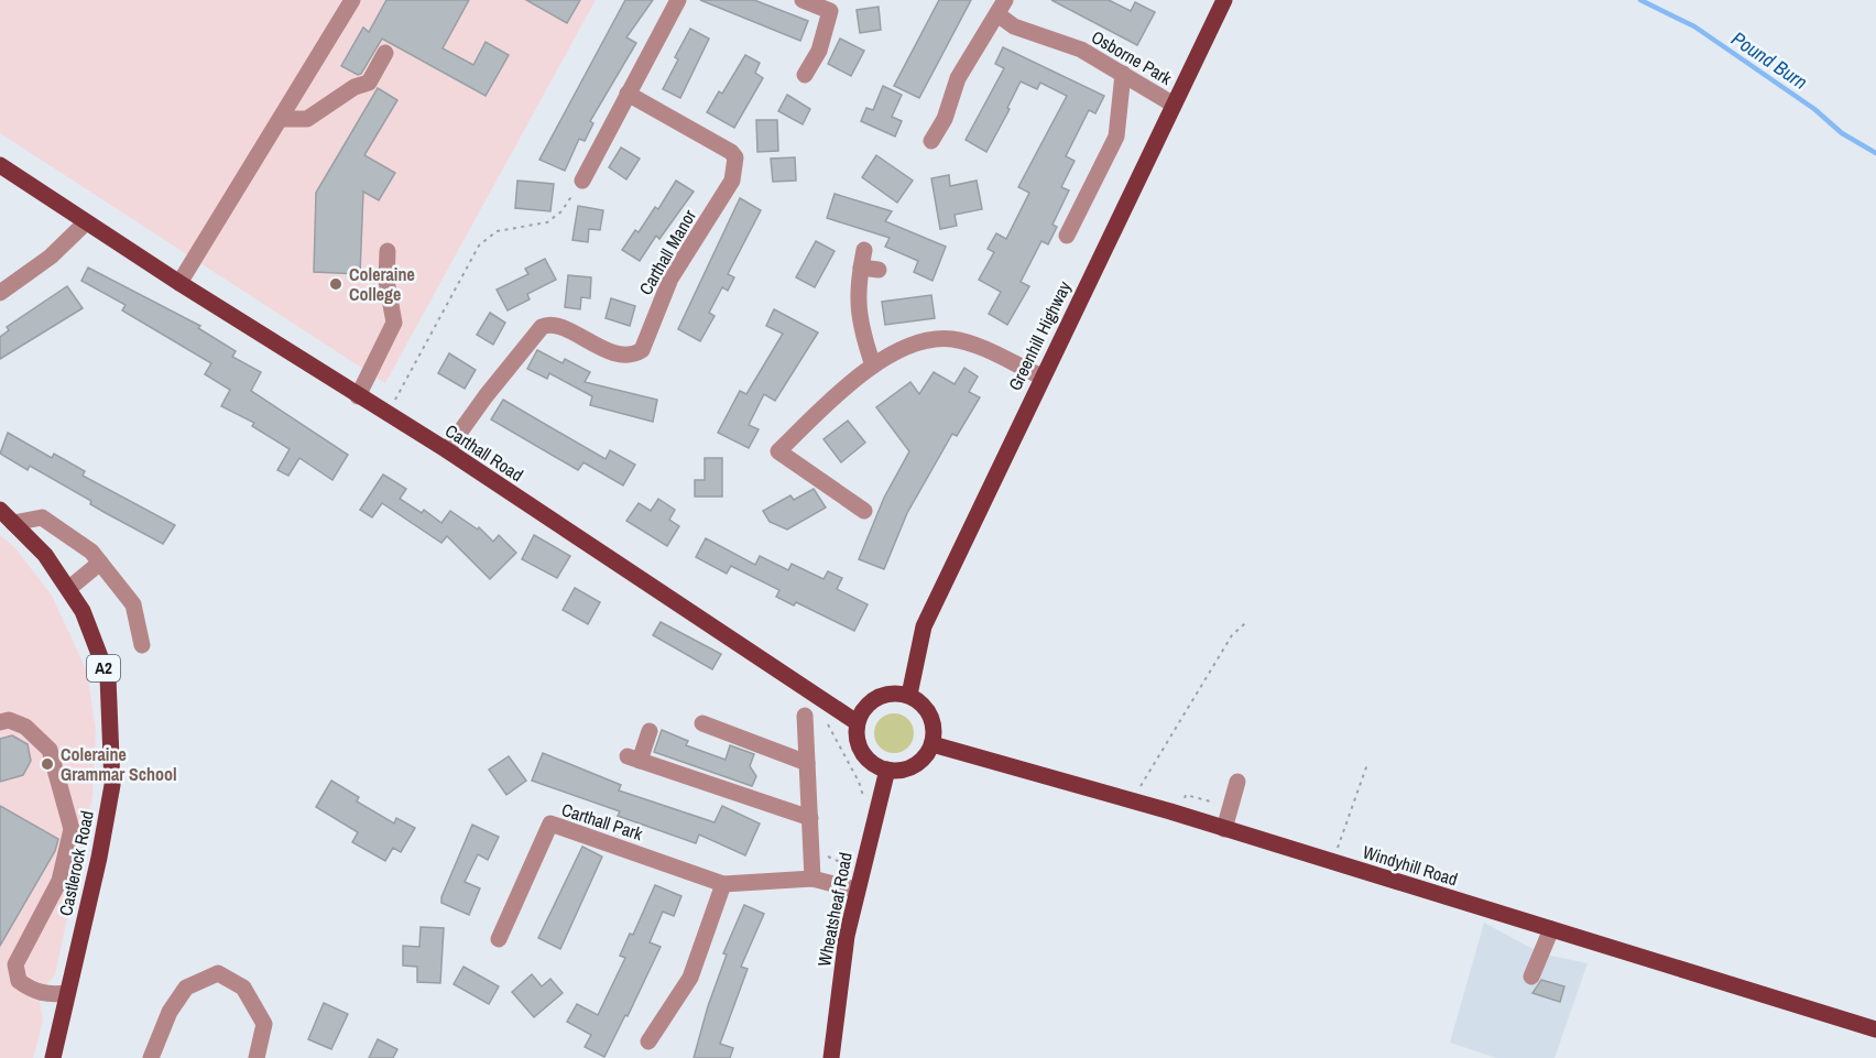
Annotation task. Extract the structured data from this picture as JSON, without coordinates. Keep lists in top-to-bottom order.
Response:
{
  "streets": {
    "main road": [
      "Greenhill Highway",
      "Carthall Road",
      "A2",
      "Castlerock Road",
      "Windyhill Road",
      "Wheatsheaf Road"
    ],
    "street": ["Osborne Park", "Carthall Manor", "Carthall Park"]
  },
  "crossings": [
    ["Osborne Park", "Greenhill Highway"],
    ["Carthall Manor", "Carthall Road"],
    ["Greenhill Highway", "Carthall Road"],
    ["Greenhill Highway", "Windyhill Road"],
    ["Greenhill Highway", "Wheatsheaf Road"],
    ["Carthall Road", "Windyhill Road"],
    ["Carthall Road", "Wheatsheaf Road"],
    ["Carthall Park", "Wheatsheaf Road"],
    ["Windyhill Road", "Wheatsheaf Road"]
  ],
  "water": ["Pound Burn"],
  "places": ["Coleraine College", "Coleraine Grammar School"]
}
